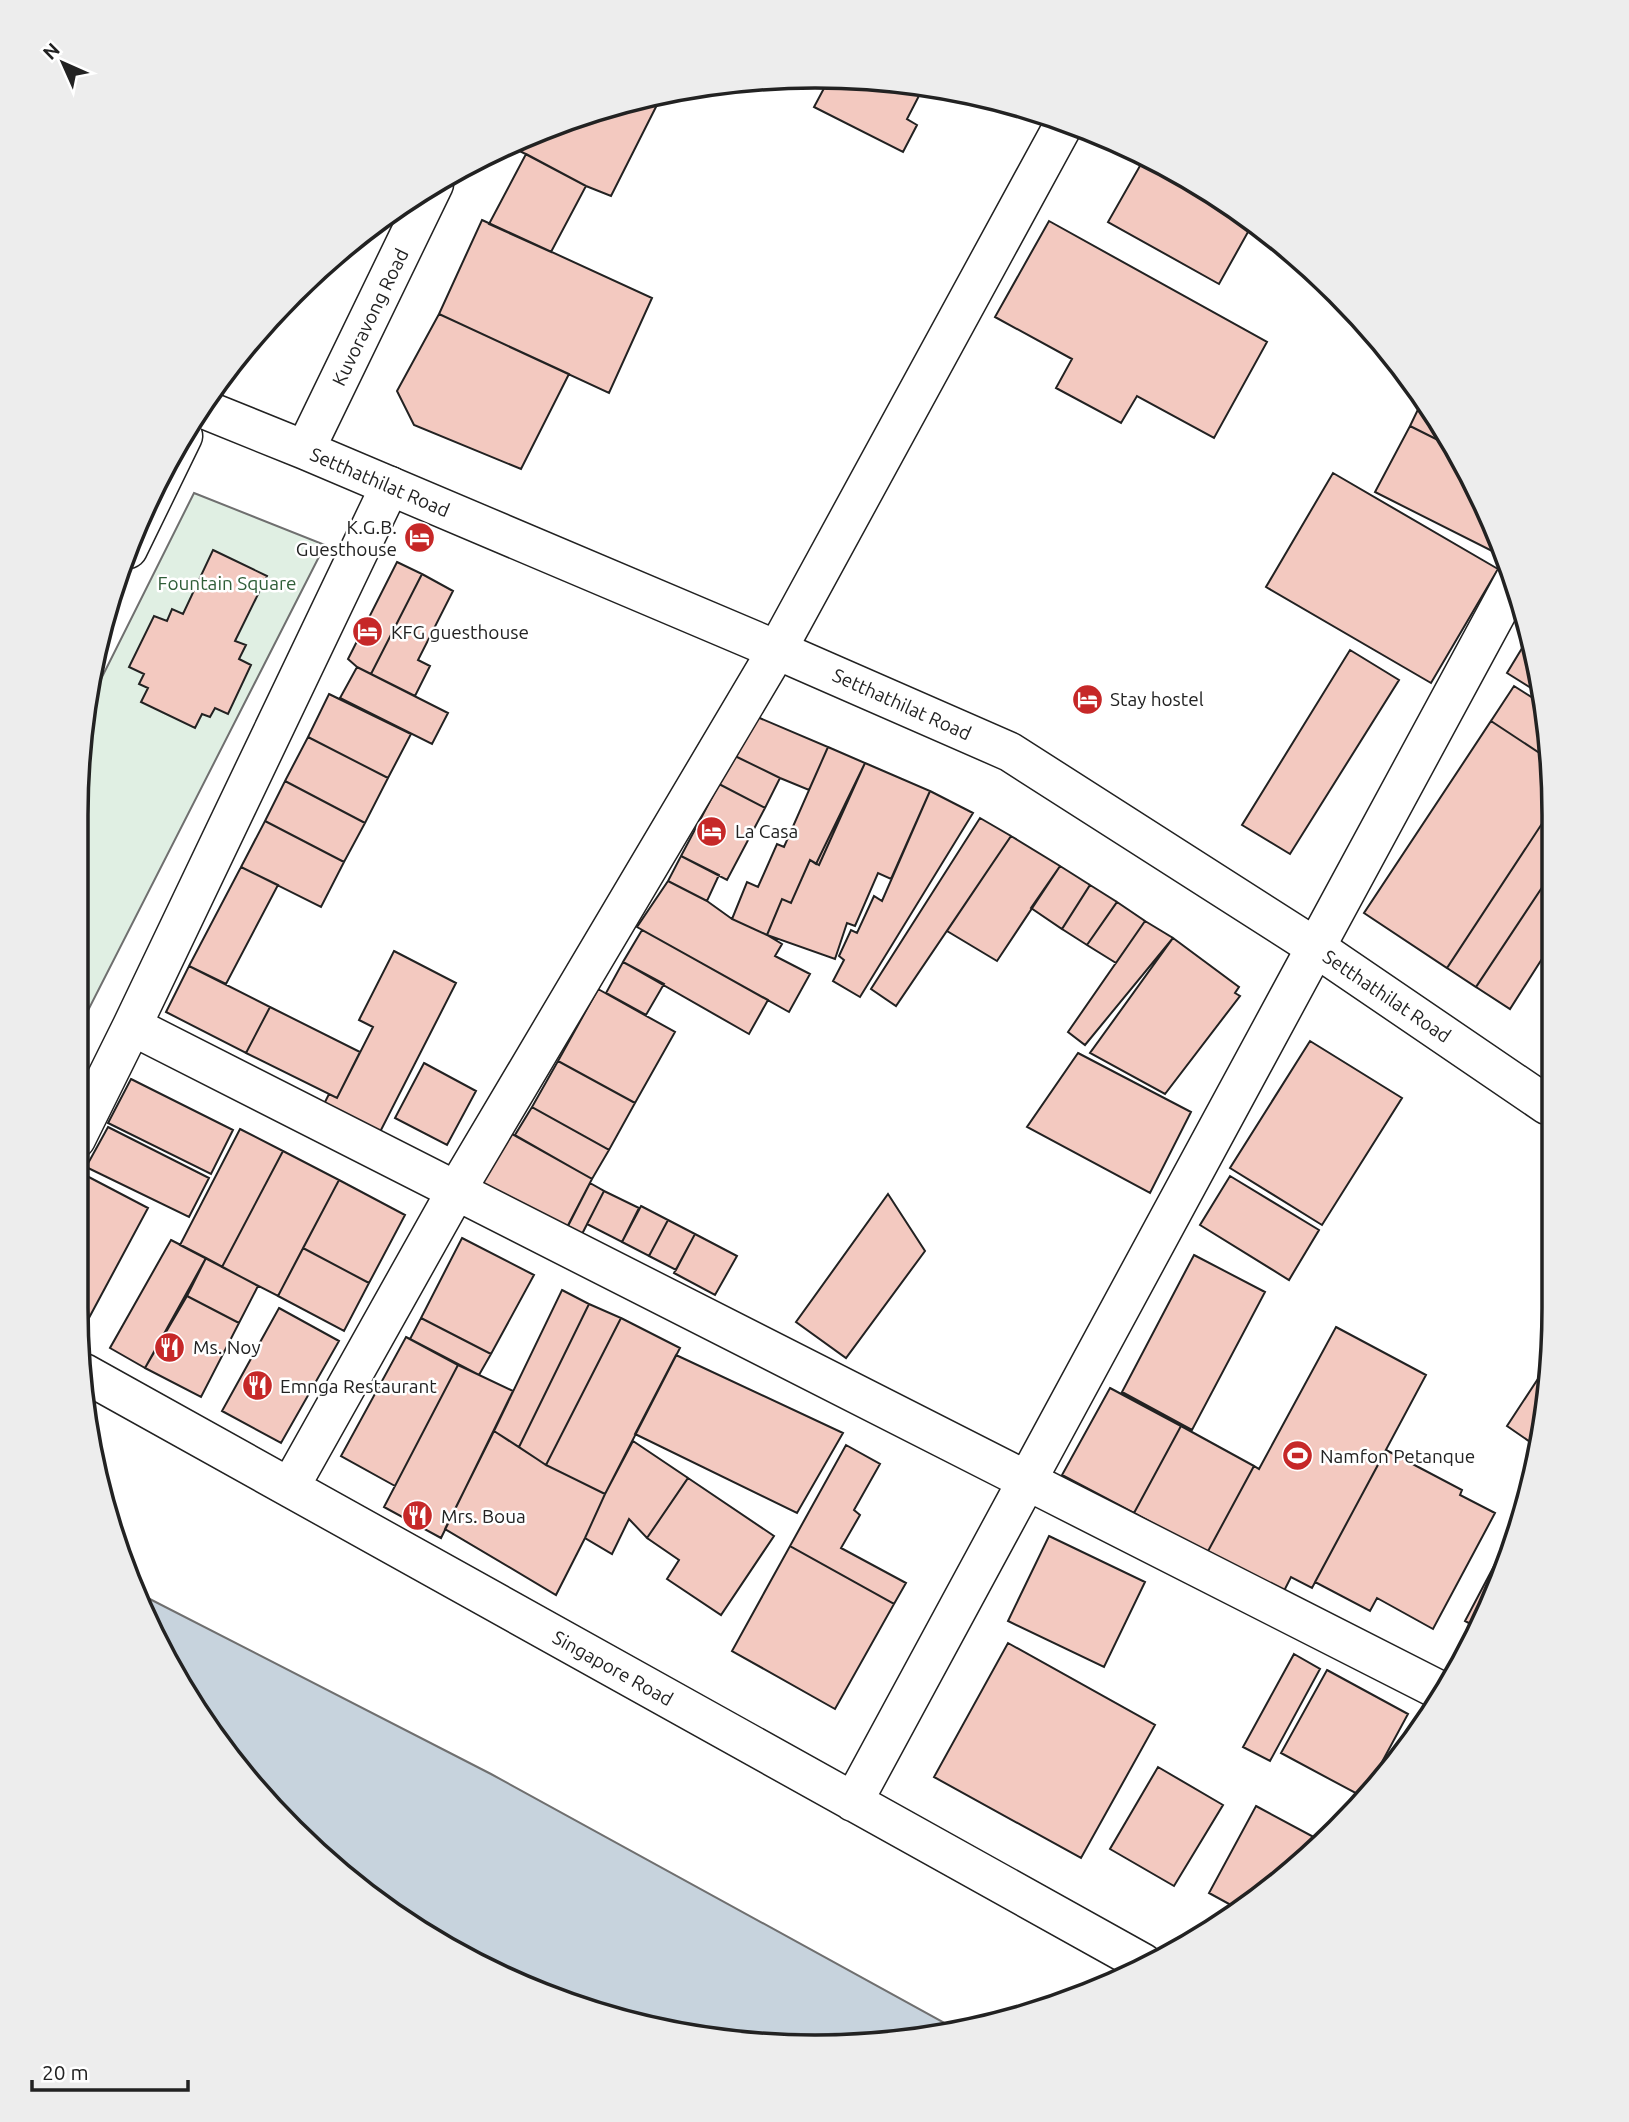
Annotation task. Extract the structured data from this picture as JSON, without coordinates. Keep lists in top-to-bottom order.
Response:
{
  "streets": {
    "street": ["Kuvoravong Road", "Setthathilat Road", "Singapore Road"]
  },
  "crossings": [
    ["Kuvoravong Road", "Setthathilat Road"]
  ],
  "parks": ["Fountain Square"],
  "places": {
    "hotel": [
      "K.G.B. Guesthouse",
      "KFG guesthouse",
      "Stay hostel",
      "La Casa"
    ],
    "restaurant": ["Ms. Noy", "Emnga Restaurant", "Mrs. Boua"],
    "sports": ["Namfon Petanque"]
  },
  "scale_bar": "20 m",
  "north": "top left"
}
